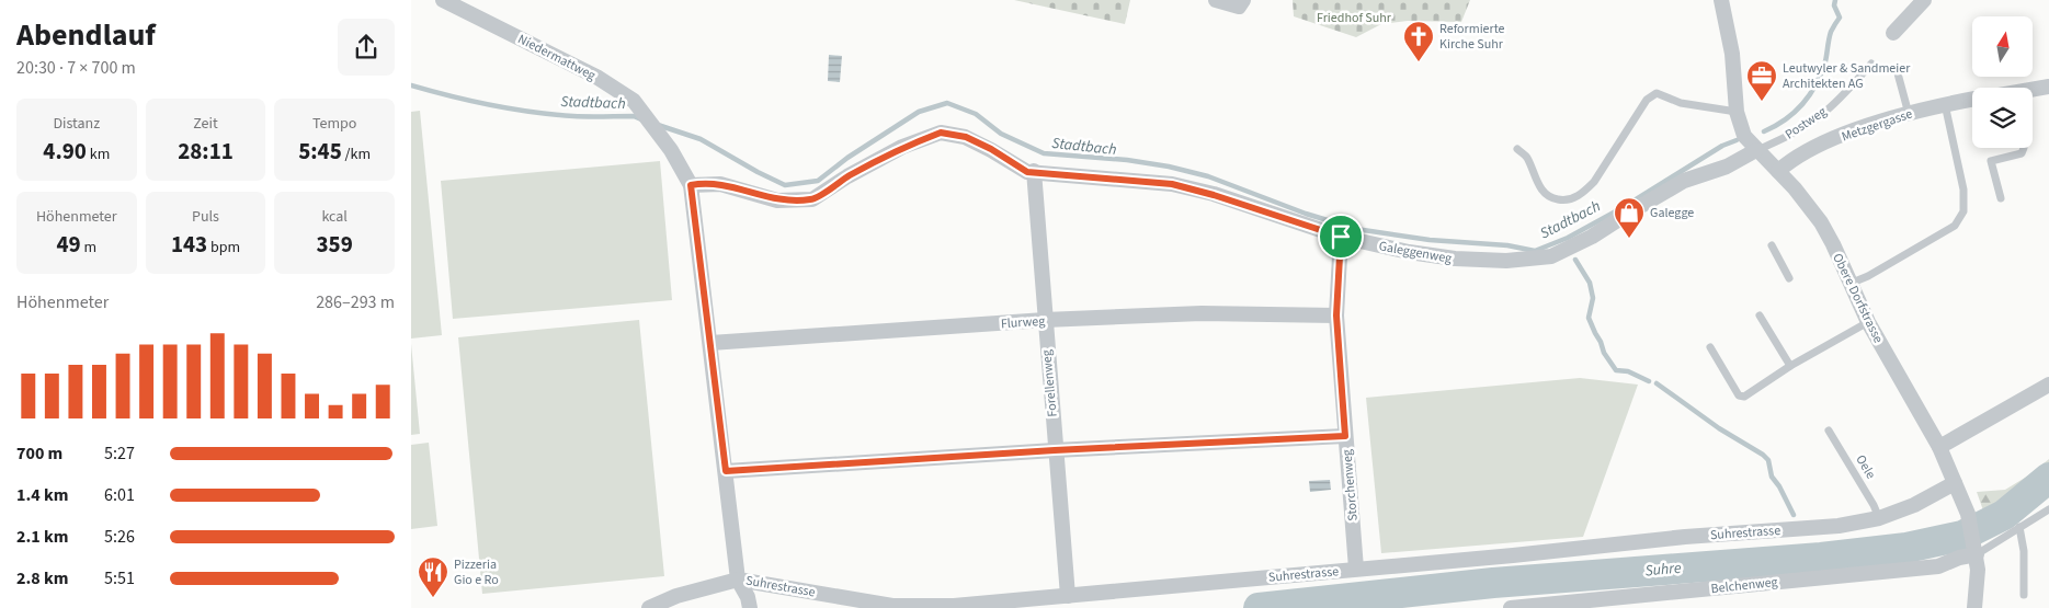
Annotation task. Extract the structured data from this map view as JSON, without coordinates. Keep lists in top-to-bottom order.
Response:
{
  "streets": {
    "street": [
      "Niedermattweg",
      "Metzgergasse",
      "Galeggenweg",
      "Obere Dorfstrasse",
      "Flurweg",
      "Forellenweg",
      "Storchenweg",
      "Suhrestrasse",
      "Belchenweg"
    ],
    "lane": ["Postweg", "Oele"]
  },
  "crossings": [
    ["Niedermattweg", "Galeggenweg"],
    ["Niedermattweg", "Flurweg"],
    ["Niedermattweg", "Suhrestrasse"],
    ["Postweg", "Galeggenweg"],
    ["Postweg", "Obere Dorfstrasse"],
    ["Metzgergasse", "Obere Dorfstrasse"],
    ["Galeggenweg", "Obere Dorfstrasse"],
    ["Galeggenweg", "Forellenweg"],
    ["Galeggenweg", "Storchenweg"],
    ["Obere Dorfstrasse", "Suhrestrasse"],
    ["Obere Dorfstrasse", "Belchenweg"],
    ["Flurweg", "Forellenweg"],
    ["Flurweg", "Storchenweg"],
    ["Forellenweg", "Suhrestrasse"],
    ["Oele", "Suhrestrasse"],
    ["Storchenweg", "Suhrestrasse"]
  ],
  "water": ["Stadtbach", "Suhre"],
  "parks": ["Friedhof Suhr"],
  "places": {
    "church": ["Reformierte Kirche Suhr"],
    "office": ["Leutwyler & Sandmeier Architekten AG"],
    "shop": ["Galegge"],
    "restaurant": ["Pizzeria Gio e Ro"]
  },
  "north": "top",
  "page": {
    "heading": ["Abendlauf", "20:30 · 7 × 700 m"],
    "stats": [
      ["Distanz", "4.90 km"],
      ["Zeit", "28:11"],
      ["Tempo", "5:45 /km"],
      ["Höhenmeter", "49 m"],
      ["Puls", "143 bpm"],
      ["kcal", "359"]
    ],
    "chart": ["Höhenmeter", "286–293 m"],
    "list": [
      {
        "name": "700 m",
        "note": "5:27"
      },
      {
        "name": "1.4 km",
        "note": "6:01"
      },
      {
        "name": "2.1 km",
        "note": "5:26"
      },
      {
        "name": "2.8 km",
        "note": "5:51"
      }
    ]
  }
}
